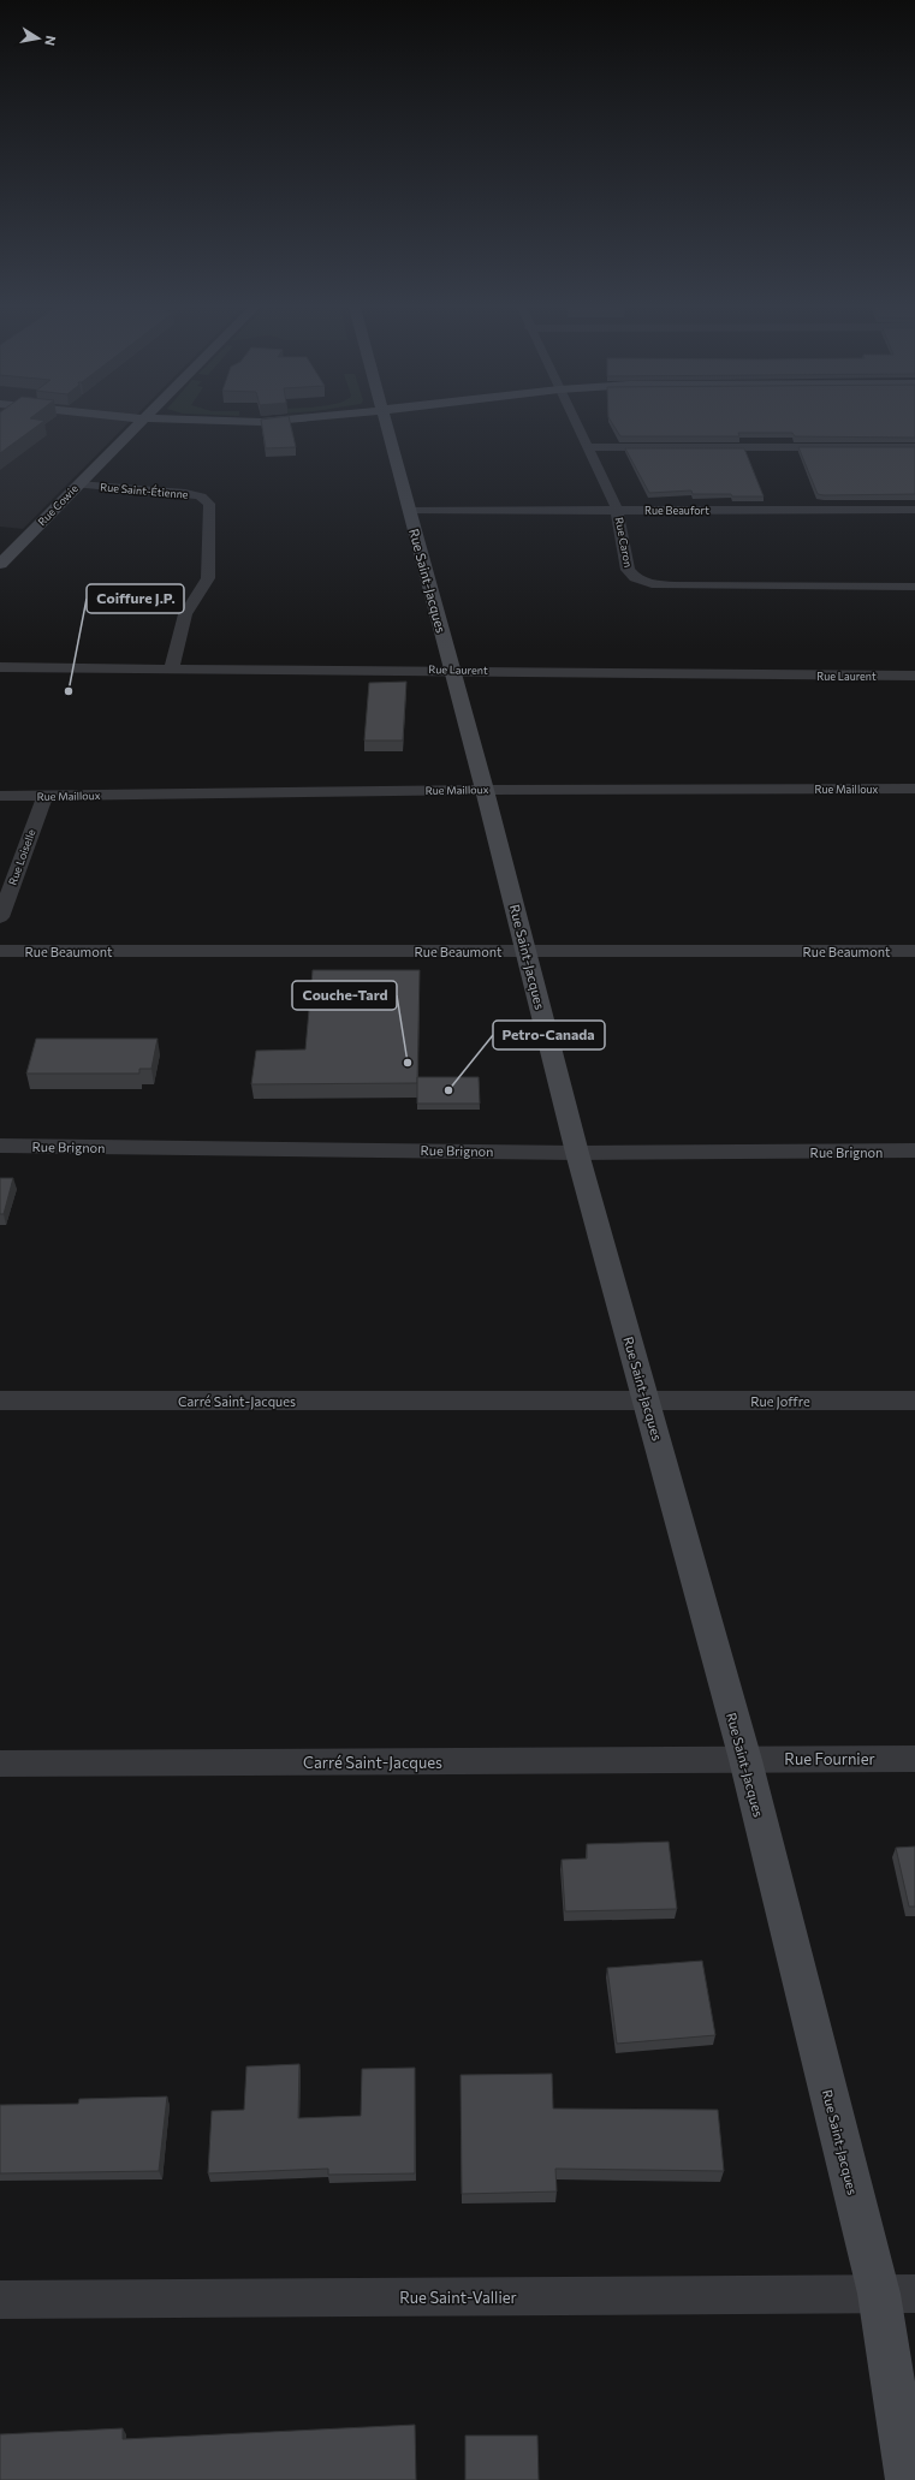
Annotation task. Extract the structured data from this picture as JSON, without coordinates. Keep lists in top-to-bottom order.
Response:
{
  "streets": {
    "main road": ["Rue Cowie", "Rue Saint-Jacques"],
    "street": [
      "Rue Saint-Étienne",
      "Rue Beaufort",
      "Rue Caron",
      "Rue Laurent",
      "Rue Mailloux",
      "Rue Loiselle",
      "Rue Beaumont",
      "Rue Brignon",
      "Carré Saint-Jacques",
      "Rue Joffre",
      "Rue Fournier",
      "Rue Saint-Vallier"
    ]
  },
  "crossings": [
    ["Rue Saint-Étienne", "Rue Cowie"],
    ["Rue Saint-Étienne", "Rue Laurent"],
    ["Rue Beaufort", "Rue Caron"],
    ["Rue Beaufort", "Rue Saint-Jacques"],
    ["Rue Saint-Jacques", "Rue Laurent"],
    ["Rue Saint-Jacques", "Rue Mailloux"],
    ["Rue Saint-Jacques", "Rue Beaumont"],
    ["Rue Saint-Jacques", "Rue Brignon"],
    ["Rue Saint-Jacques", "Carré Saint-Jacques"],
    ["Rue Saint-Jacques", "Rue Joffre"],
    ["Rue Saint-Jacques", "Rue Fournier"],
    ["Rue Saint-Jacques", "Rue Saint-Vallier"],
    ["Rue Mailloux", "Rue Loiselle"],
    ["Carré Saint-Jacques", "Rue Joffre"],
    ["Carré Saint-Jacques", "Rue Fournier"]
  ],
  "places": ["Coiffure J.P.", "Couche-Tard", "Petro-Canada"],
  "north": "right"
}
